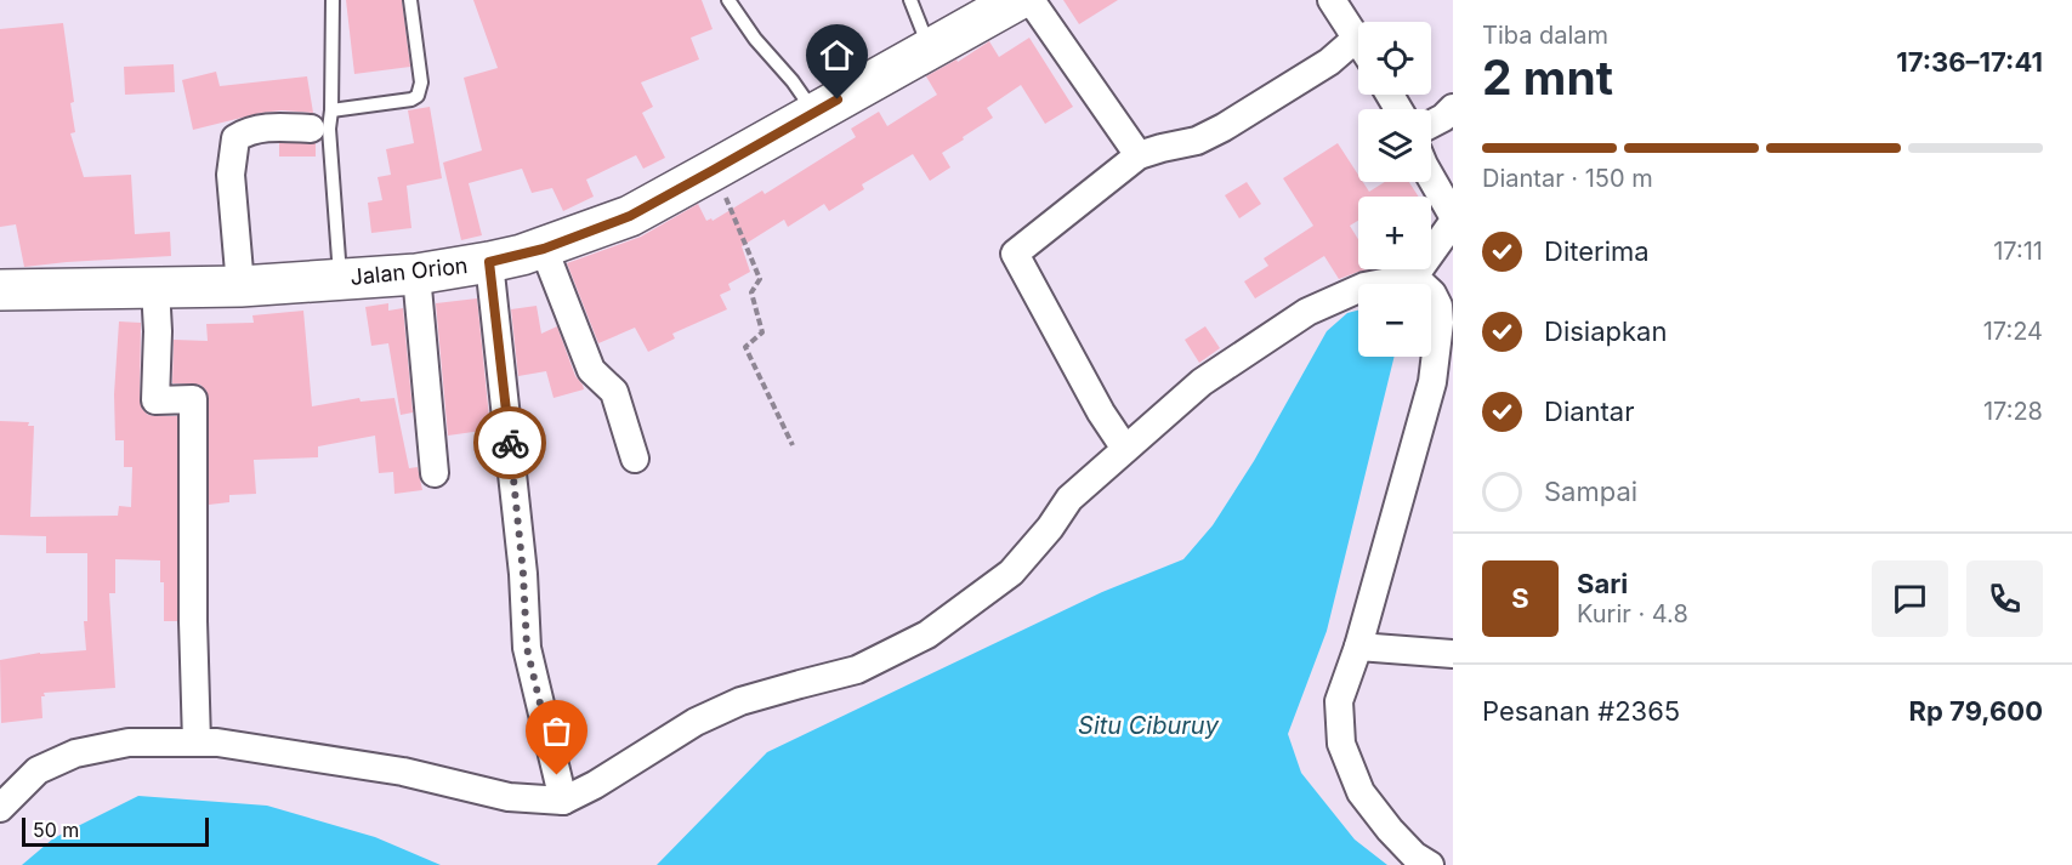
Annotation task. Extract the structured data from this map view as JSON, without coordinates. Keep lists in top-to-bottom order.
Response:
{
  "streets": {
    "highway": ["Jalan Orion"]
  },
  "water": ["Situ Ciburuy"],
  "scale_bar": "50 m",
  "page": {
    "heading": ["2 mnt", "Tiba dalam", "17:36–17:41"],
    "panel": [
      "Sari",
      "Kurir · 4.8",
      "Pesanan #2365",
      "Rp 79,600"
    ],
    "map_buttons": ["+", "−"],
    "bar": "Diantar · 150 m",
    "list": [
      ["Diterima", "17:11"],
      ["Disiapkan", "17:24"],
      ["Diantar", "17:28"],
      "Sampai"
    ],
    "round": "S",
    "scale": "50 m"
  }
}
